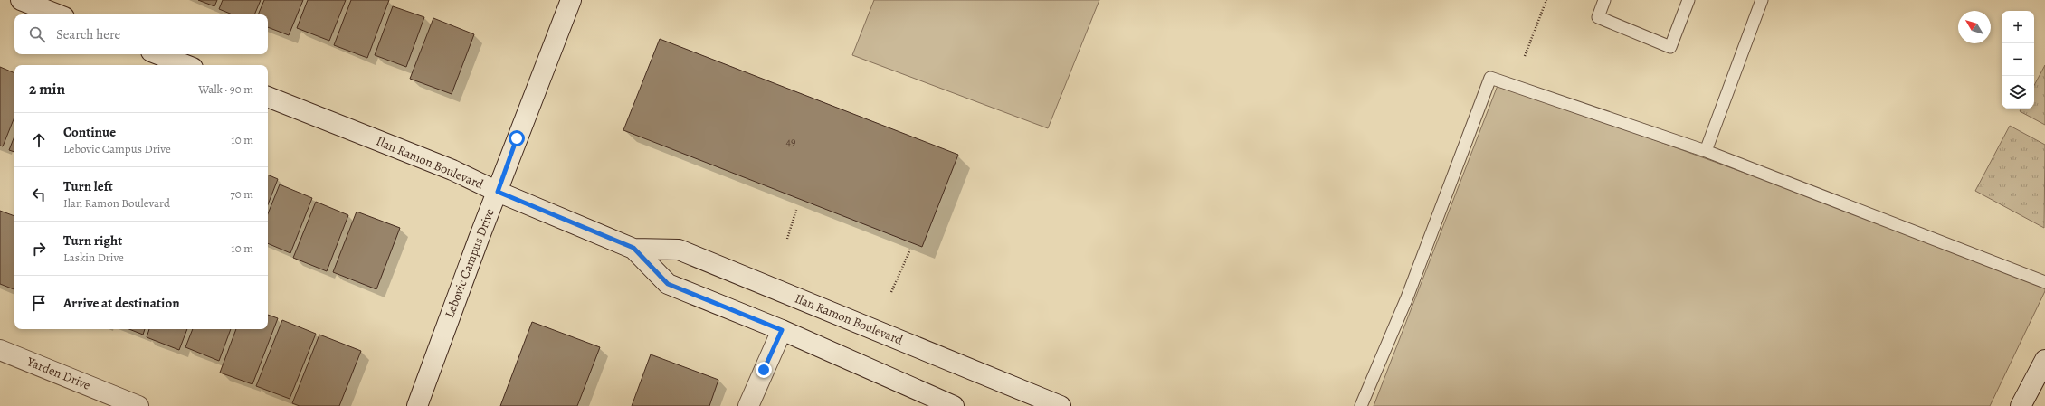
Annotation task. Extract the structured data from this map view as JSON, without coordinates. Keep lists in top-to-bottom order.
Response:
{
  "streets": {
    "street": ["Ilan Ramon Boulevard", "Lebovic Campus Drive", "Yarden Drive"]
  },
  "crossings": [
    ["Ilan Ramon Boulevard", "Lebovic Campus Drive"]
  ],
  "house_numbers": ["49"],
  "north": "top left",
  "page": {
    "map_buttons": ["+", "−"],
    "search": "Search here",
    "heading": ["2 min", "Walk · 90 m"],
    "list": [
      ["Continue", "Lebovic Campus Drive", "10 m"],
      ["Turn left", "Ilan Ramon Boulevard", "70 m"],
      ["Turn right", "Laskin Drive", "10 m"],
      "Arrive at destination"
    ]
  }
}
